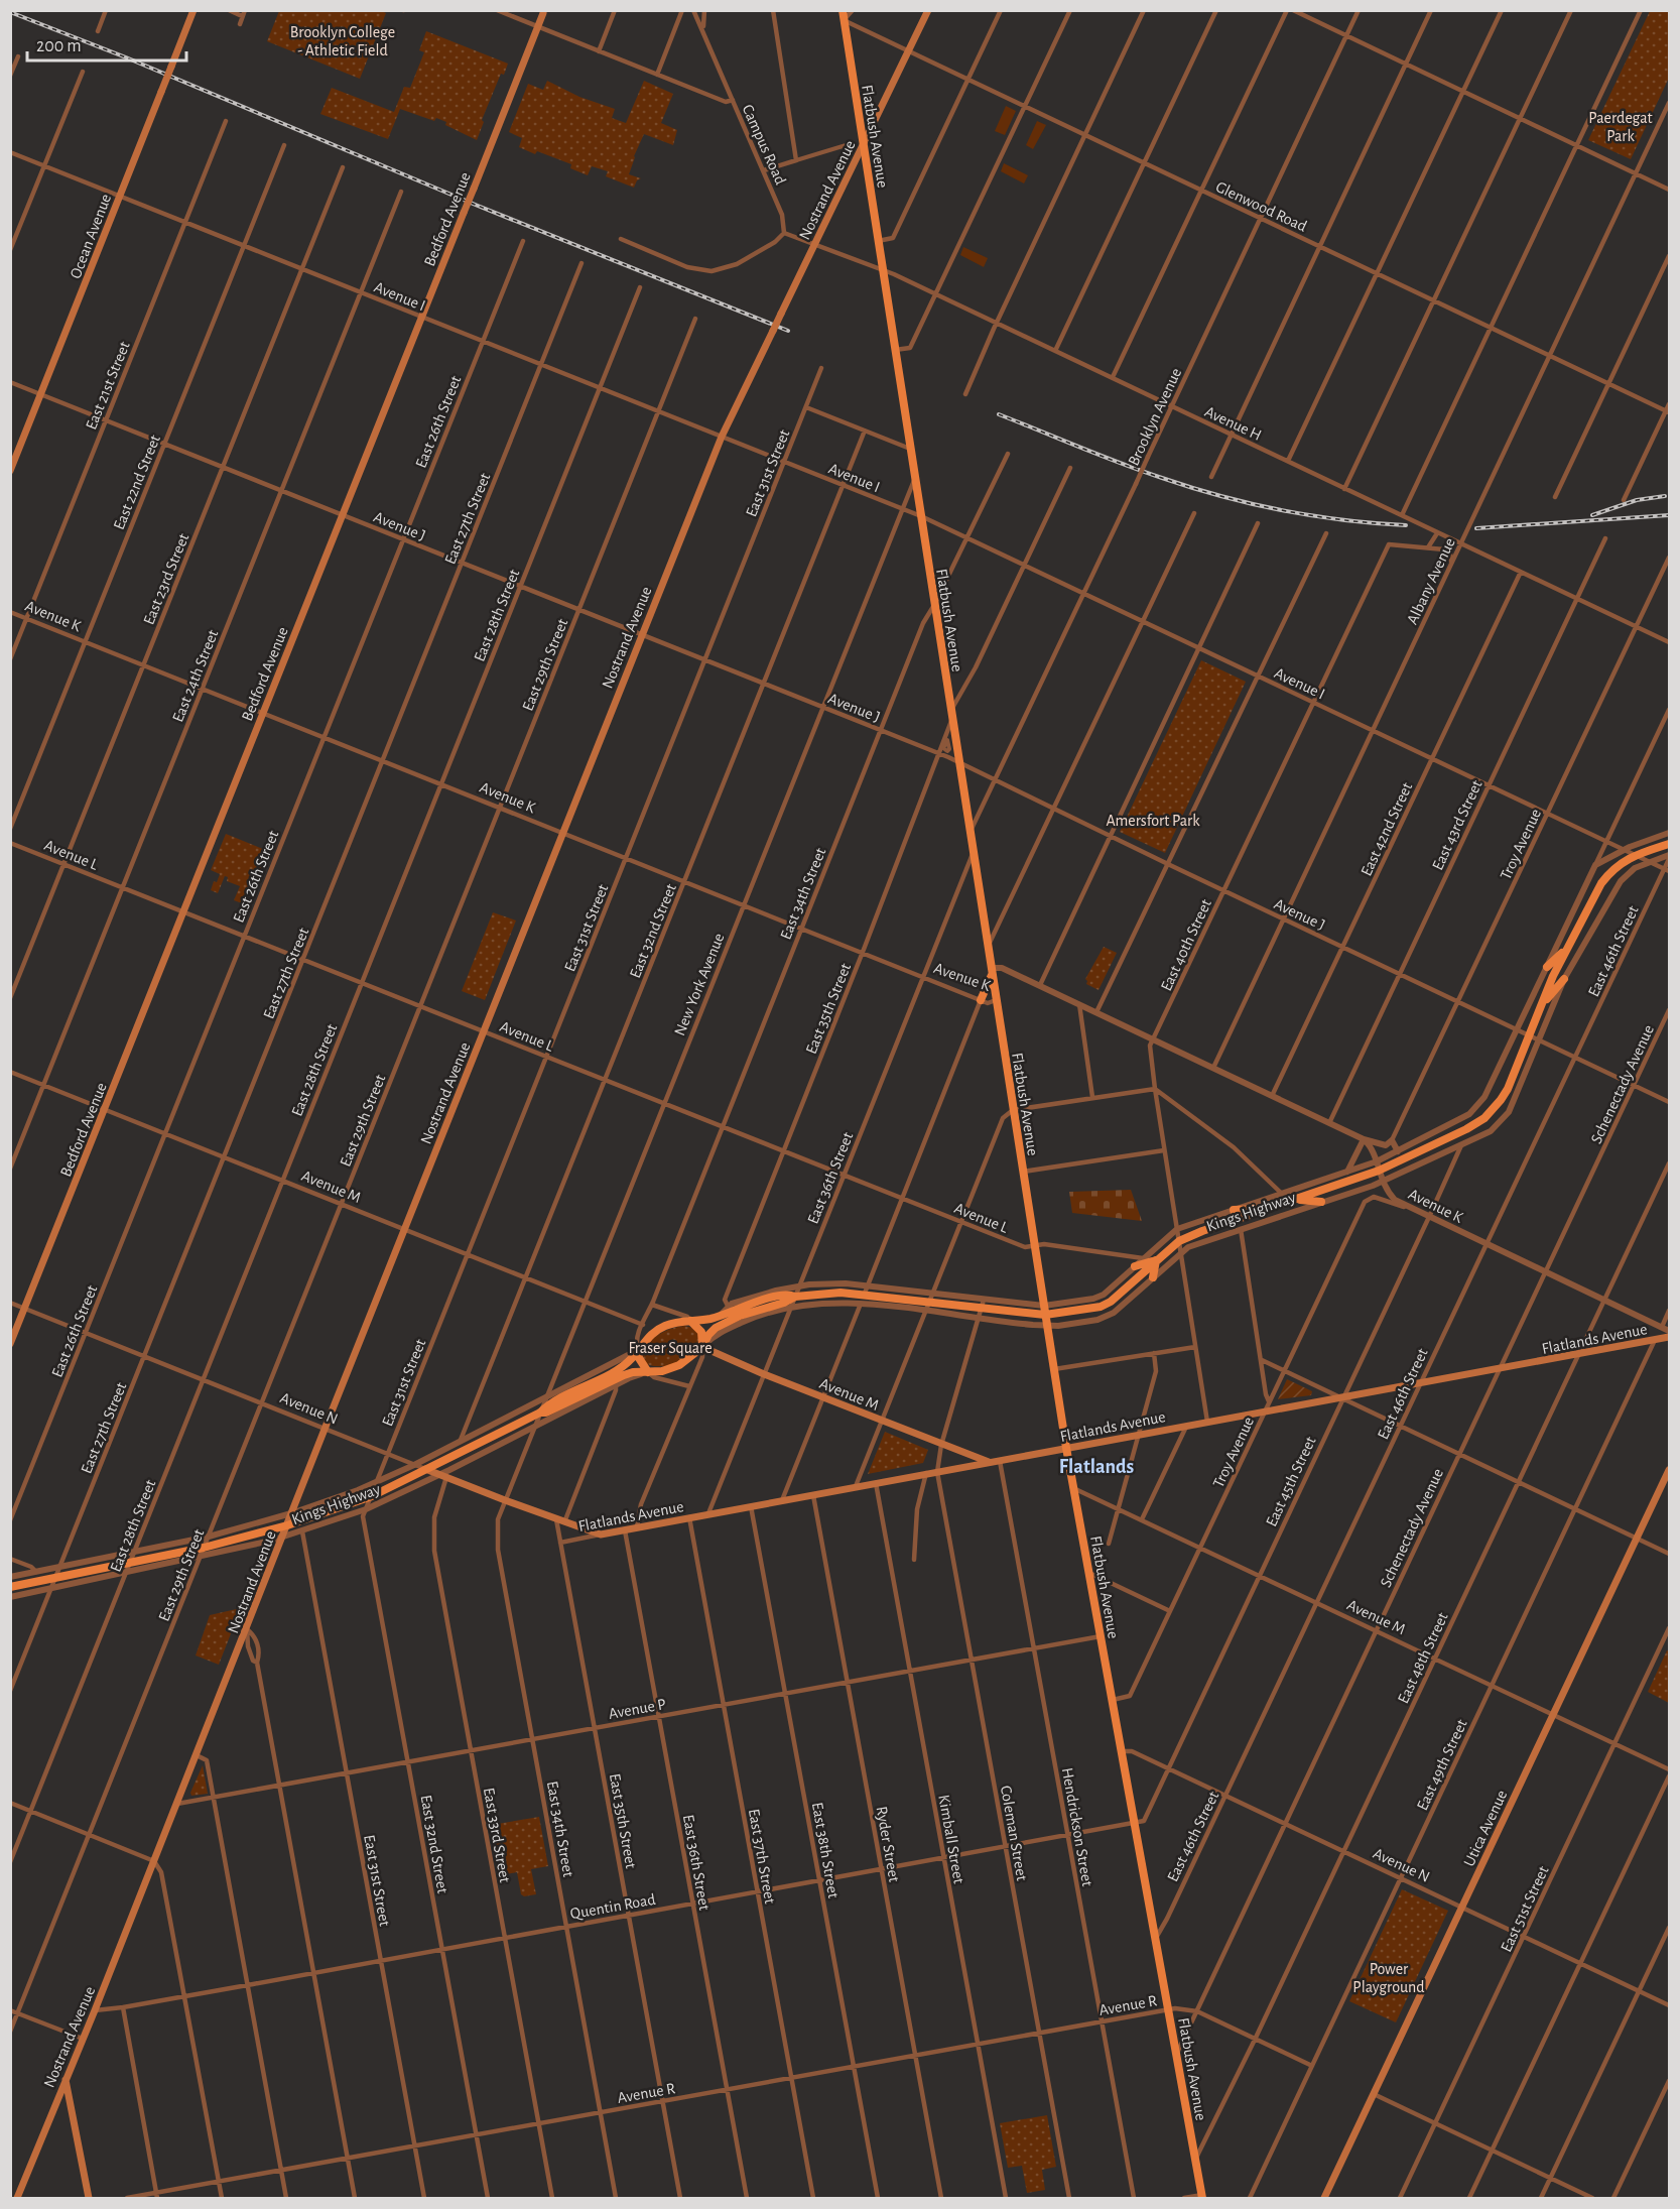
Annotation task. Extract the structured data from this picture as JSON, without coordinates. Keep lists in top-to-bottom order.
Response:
{
  "streets": {
    "main road": [
      "Flatbush Avenue",
      "Nostrand Avenue",
      "Bedford Avenue",
      "Ocean Avenue",
      "Avenue M",
      "Kings Highway",
      "Flatlands Avenue",
      "Avenue N",
      "Utica Avenue"
    ],
    "street": [
      "Campus Road",
      "Glenwood Road",
      "Avenue I",
      "East 21st Street",
      "Brooklyn Avenue",
      "East 26th Street",
      "Avenue H",
      "East 31st Street",
      "East 22nd Street",
      "East 27th Street",
      "Avenue J",
      "East 23rd Street",
      "Albany Avenue",
      "Avenue K",
      "East 28th Street",
      "East 29th Street",
      "East 24th Street",
      "East 43rd Street",
      "East 42nd Street",
      "Troy Avenue",
      "Avenue L",
      "East 34th Street",
      "East 32nd Street",
      "East 40th Street",
      "East 46th Street",
      "New York Avenue",
      "East 35th Street",
      "Schenectady Avenue",
      "East 36th Street",
      "East 45th Street",
      "East 48th Street",
      "Avenue P",
      "East 49th Street",
      "Hendrickson Street",
      "Coleman Street",
      "East 33rd Street",
      "Kimball Street",
      "Ryder Street",
      "East 38th Street",
      "East 37th Street",
      "Quentin Road",
      "East 51st Street",
      "Avenue R"
    ]
  },
  "crossings": [
    ["Flatbush Avenue", "Nostrand Avenue"],
    ["Flatbush Avenue", "Glenwood Road"],
    ["Flatbush Avenue", "Avenue I"],
    ["Flatbush Avenue", "Brooklyn Avenue"],
    ["Flatbush Avenue", "Avenue H"],
    ["Flatbush Avenue", "Avenue J"],
    ["Flatbush Avenue", "Avenue K"],
    ["Flatbush Avenue", "Troy Avenue"],
    ["Flatbush Avenue", "Avenue L"],
    ["Flatbush Avenue", "East 34th Street"],
    ["Flatbush Avenue", "East 46th Street"],
    ["Flatbush Avenue", "New York Avenue"],
    ["Flatbush Avenue", "East 35th Street"],
    ["Flatbush Avenue", "Schenectady Avenue"],
    ["Flatbush Avenue", "East 36th Street"],
    ["Flatbush Avenue", "Avenue M"],
    ["Flatbush Avenue", "Kings Highway"],
    ["Flatbush Avenue", "Flatlands Avenue"],
    ["Flatbush Avenue", "Avenue N"],
    ["Flatbush Avenue", "East 45th Street"],
    ["Flatbush Avenue", "East 48th Street"],
    ["Flatbush Avenue", "Avenue P"],
    ["Flatbush Avenue", "Quentin Road"],
    ["Flatbush Avenue", "Avenue R"],
    ["Campus Road", "Bedford Avenue"],
    ["Campus Road", "Avenue H"],
    ["Nostrand Avenue", "Glenwood Road"],
    ["Nostrand Avenue", "Avenue I"],
    ["Nostrand Avenue", "Avenue H"],
    ["Nostrand Avenue", "Avenue J"],
    ["Nostrand Avenue", "Avenue K"],
    ["Nostrand Avenue", "Avenue L"],
    ["Nostrand Avenue", "Avenue M"],
    ["Nostrand Avenue", "Kings Highway"],
    ["Nostrand Avenue", "Avenue N"],
    ["Nostrand Avenue", "Avenue P"],
    ["Nostrand Avenue", "Quentin Road"],
    ["Glenwood Road", "Brooklyn Avenue"],
    ["Glenwood Road", "Albany Avenue"],
    ["Bedford Avenue", "Avenue I"],
    ["Bedford Avenue", "Avenue J"],
    ["Bedford Avenue", "Avenue K"],
    ["Bedford Avenue", "Avenue L"],
    ["Bedford Avenue", "Avenue M"],
    ["Bedford Avenue", "Avenue N"],
    ["Ocean Avenue", "Avenue I"],
    ["Ocean Avenue", "Avenue J"],
    ["Avenue I", "East 21st Street"],
    ["Avenue I", "Brooklyn Avenue"],
    ["Avenue I", "East 26th Street"],
    ["Avenue I", "East 31st Street"],
    ["Avenue I", "East 22nd Street"],
    ["Avenue I", "East 27th Street"],
    ["Avenue I", "East 23rd Street"],
    ["Avenue I", "Albany Avenue"],
    ["Avenue I", "East 28th Street"],
    ["Avenue I", "East 29th Street"],
    ["Avenue I", "East 24th Street"],
    ["Avenue I", "East 43rd Street"],
    ["Avenue I", "East 42nd Street"],
    ["Avenue I", "Troy Avenue"],
    ["Avenue I", "East 34th Street"],
    ["Avenue I", "East 32nd Street"],
    ["Avenue I", "East 40th Street"],
    ["Avenue I", "East 46th Street"],
    ["Avenue I", "New York Avenue"],
    ["Avenue I", "East 35th Street"],
    ["Avenue I", "Kings Highway"],
    ["East 21st Street", "Avenue J"],
    ["East 21st Street", "Avenue K"],
    ["Brooklyn Avenue", "Avenue H"],
    ["Brooklyn Avenue", "Avenue J"],
    ["East 26th Street", "Avenue J"],
    ["East 26th Street", "Avenue K"],
    ["East 26th Street", "Avenue L"],
    ["East 26th Street", "Avenue M"],
    ["East 26th Street", "Avenue N"],
    ["Avenue H", "Albany Avenue"],
    ["Avenue H", "East 43rd Street"],
    ["Avenue H", "East 42nd Street"],
    ["Avenue H", "Troy Avenue"],
    ["East 31st Street", "Avenue J"],
    ["East 31st Street", "Avenue K"],
    ["East 31st Street", "Avenue L"],
    ["East 31st Street", "East 32nd Street"],
    ["East 31st Street", "Avenue M"],
    ["East 31st Street", "Kings Highway"],
    ["East 31st Street", "Avenue N"],
    ["East 31st Street", "Avenue P"],
    ["East 31st Street", "Quentin Road"],
    ["East 31st Street", "Avenue R"],
    ["East 22nd Street", "Avenue J"],
    ["East 22nd Street", "Avenue K"],
    ["East 27th Street", "Avenue J"],
    ["East 27th Street", "Avenue K"],
    ["East 27th Street", "Avenue L"],
    ["East 27th Street", "Avenue M"],
    ["East 27th Street", "Kings Highway"],
    ["East 27th Street", "Avenue N"],
    ["Avenue J", "East 23rd Street"],
    ["Avenue J", "Albany Avenue"],
    ["Avenue J", "East 28th Street"],
    ["Avenue J", "East 29th Street"],
    ["Avenue J", "East 24th Street"],
    ["Avenue J", "East 43rd Street"],
    ["Avenue J", "East 42nd Street"],
    ["Avenue J", "Troy Avenue"],
    ["Avenue J", "East 34th Street"],
    ["Avenue J", "East 32nd Street"],
    ["Avenue J", "East 40th Street"],
    ["Avenue J", "East 46th Street"],
    ["Avenue J", "New York Avenue"],
    ["Avenue J", "East 35th Street"],
    ["Avenue J", "Schenectady Avenue"],
    ["Avenue J", "Kings Highway"],
    ["East 23rd Street", "Avenue K"],
    ["East 23rd Street", "Avenue L"],
    ["Albany Avenue", "Avenue K"],
    ["Albany Avenue", "East 40th Street"],
    ["Avenue K", "East 28th Street"],
    ["Avenue K", "East 29th Street"],
    ["Avenue K", "East 24th Street"],
    ["Avenue K", "East 43rd Street"],
    ["Avenue K", "East 42nd Street"],
    ["Avenue K", "Troy Avenue"],
    ["Avenue K", "East 34th Street"],
    ["Avenue K", "East 32nd Street"],
    ["Avenue K", "East 40th Street"],
    ["Avenue K", "East 46th Street"],
    ["Avenue K", "New York Avenue"],
    ["Avenue K", "East 35th Street"],
    ["Avenue K", "Schenectady Avenue"],
    ["Avenue K", "East 36th Street"],
    ["Avenue K", "Kings Highway"],
    ["Avenue K", "East 45th Street"],
    ["Avenue K", "East 48th Street"],
    ["East 28th Street", "Avenue L"],
    ["East 28th Street", "Avenue M"],
    ["East 28th Street", "Kings Highway"],
    ["East 28th Street", "Avenue N"],
    ["East 29th Street", "Avenue L"],
    ["East 29th Street", "Avenue M"],
    ["East 29th Street", "Kings Highway"],
    ["East 29th Street", "Avenue N"],
    ["East 24th Street", "Avenue L"],
    ["East 24th Street", "Avenue M"],
    ["Troy Avenue", "Avenue M"],
    ["Troy Avenue", "Flatlands Avenue"],
    ["Avenue L", "East 34th Street"],
    ["Avenue L", "East 32nd Street"],
    ["Avenue L", "New York Avenue"],
    ["Avenue L", "East 35th Street"],
    ["Avenue L", "East 36th Street"],
    ["Avenue L", "Kings Highway"],
    ["East 34th Street", "New York Avenue"],
    ["East 34th Street", "Avenue M"],
    ["East 34th Street", "Kings Highway"],
    ["East 34th Street", "Avenue N"],
    ["East 34th Street", "Avenue P"],
    ["East 34th Street", "Quentin Road"],
    ["East 34th Street", "Avenue R"],
    ["East 32nd Street", "Avenue M"],
    ["East 32nd Street", "Kings Highway"],
    ["East 32nd Street", "Avenue P"],
    ["East 32nd Street", "Quentin Road"],
    ["East 32nd Street", "Avenue R"],
    ["East 40th Street", "Kings Highway"],
    ["East 40th Street", "Flatlands Avenue"],
    ["East 46th Street", "Avenue M"],
    ["East 46th Street", "Kings Highway"],
    ["East 46th Street", "Flatlands Avenue"],
    ["East 46th Street", "Avenue N"],
    ["New York Avenue", "Avenue M"],
    ["New York Avenue", "Kings Highway"],
    ["New York Avenue", "Avenue N"],
    ["East 35th Street", "Kings Highway"],
    ["East 35th Street", "Flatlands Avenue"],
    ["East 35th Street", "Avenue N"],
    ["East 35th Street", "Avenue P"],
    ["East 35th Street", "Quentin Road"],
    ["East 35th Street", "Avenue R"],
    ["Schenectady Avenue", "Avenue M"],
    ["Schenectady Avenue", "Flatlands Avenue"],
    ["Schenectady Avenue", "Avenue N"],
    ["Schenectady Avenue", "Avenue R"],
    ["East 36th Street", "Avenue M"],
    ["East 36th Street", "Kings Highway"],
    ["East 36th Street", "Flatlands Avenue"],
    ["East 36th Street", "Avenue P"],
    ["East 36th Street", "Quentin Road"],
    ["East 36th Street", "Avenue R"],
    ["Avenue M", "Kings Highway"],
    ["Avenue M", "Flatlands Avenue"],
    ["Avenue M", "East 45th Street"],
    ["Avenue M", "East 48th Street"],
    ["Avenue M", "East 49th Street"],
    ["Avenue M", "Utica Avenue"],
    ["Avenue M", "East 51st Street"],
    ["Kings Highway", "Avenue N"],
    ["Kings Highway", "East 45th Street"],
    ["Kings Highway", "East 33rd Street"],
    ["Flatlands Avenue", "Avenue N"],
    ["Flatlands Avenue", "East 45th Street"],
    ["Flatlands Avenue", "East 48th Street"],
    ["Flatlands Avenue", "East 49th Street"],
    ["Flatlands Avenue", "Hendrickson Street"],
    ["Flatlands Avenue", "Coleman Street"],
    ["Flatlands Avenue", "Kimball Street"],
    ["Flatlands Avenue", "Ryder Street"],
    ["Flatlands Avenue", "East 38th Street"],
    ["Flatlands Avenue", "East 37th Street"],
    ["Avenue N", "East 45th Street"],
    ["Avenue N", "East 48th Street"],
    ["Avenue N", "East 49th Street"],
    ["Avenue N", "Utica Avenue"],
    ["Avenue N", "East 33rd Street"],
    ["Avenue N", "East 51st Street"],
    ["East 45th Street", "Quentin Road"],
    ["Avenue P", "Hendrickson Street"],
    ["Avenue P", "Coleman Street"],
    ["Avenue P", "East 33rd Street"],
    ["Avenue P", "Kimball Street"],
    ["Avenue P", "Ryder Street"],
    ["Avenue P", "East 38th Street"],
    ["Avenue P", "East 37th Street"],
    ["Hendrickson Street", "Quentin Road"],
    ["Hendrickson Street", "Avenue R"],
    ["Coleman Street", "Quentin Road"],
    ["Coleman Street", "Avenue R"],
    ["East 33rd Street", "Quentin Road"],
    ["East 33rd Street", "Avenue R"],
    ["Kimball Street", "Quentin Road"],
    ["Kimball Street", "Avenue R"],
    ["Ryder Street", "Quentin Road"],
    ["Ryder Street", "Avenue R"],
    ["East 38th Street", "Quentin Road"],
    ["East 38th Street", "Avenue R"],
    ["East 37th Street", "Quentin Road"],
    ["East 37th Street", "Avenue R"]
  ],
  "districts": ["Flatlands"],
  "parks": [
    "Brooklyn College - Athletic Field",
    "Paerdegat Park",
    "Amersfort Park",
    "Fraser Square",
    "Power Playground"
  ],
  "scale_bar": "200 m"
}
